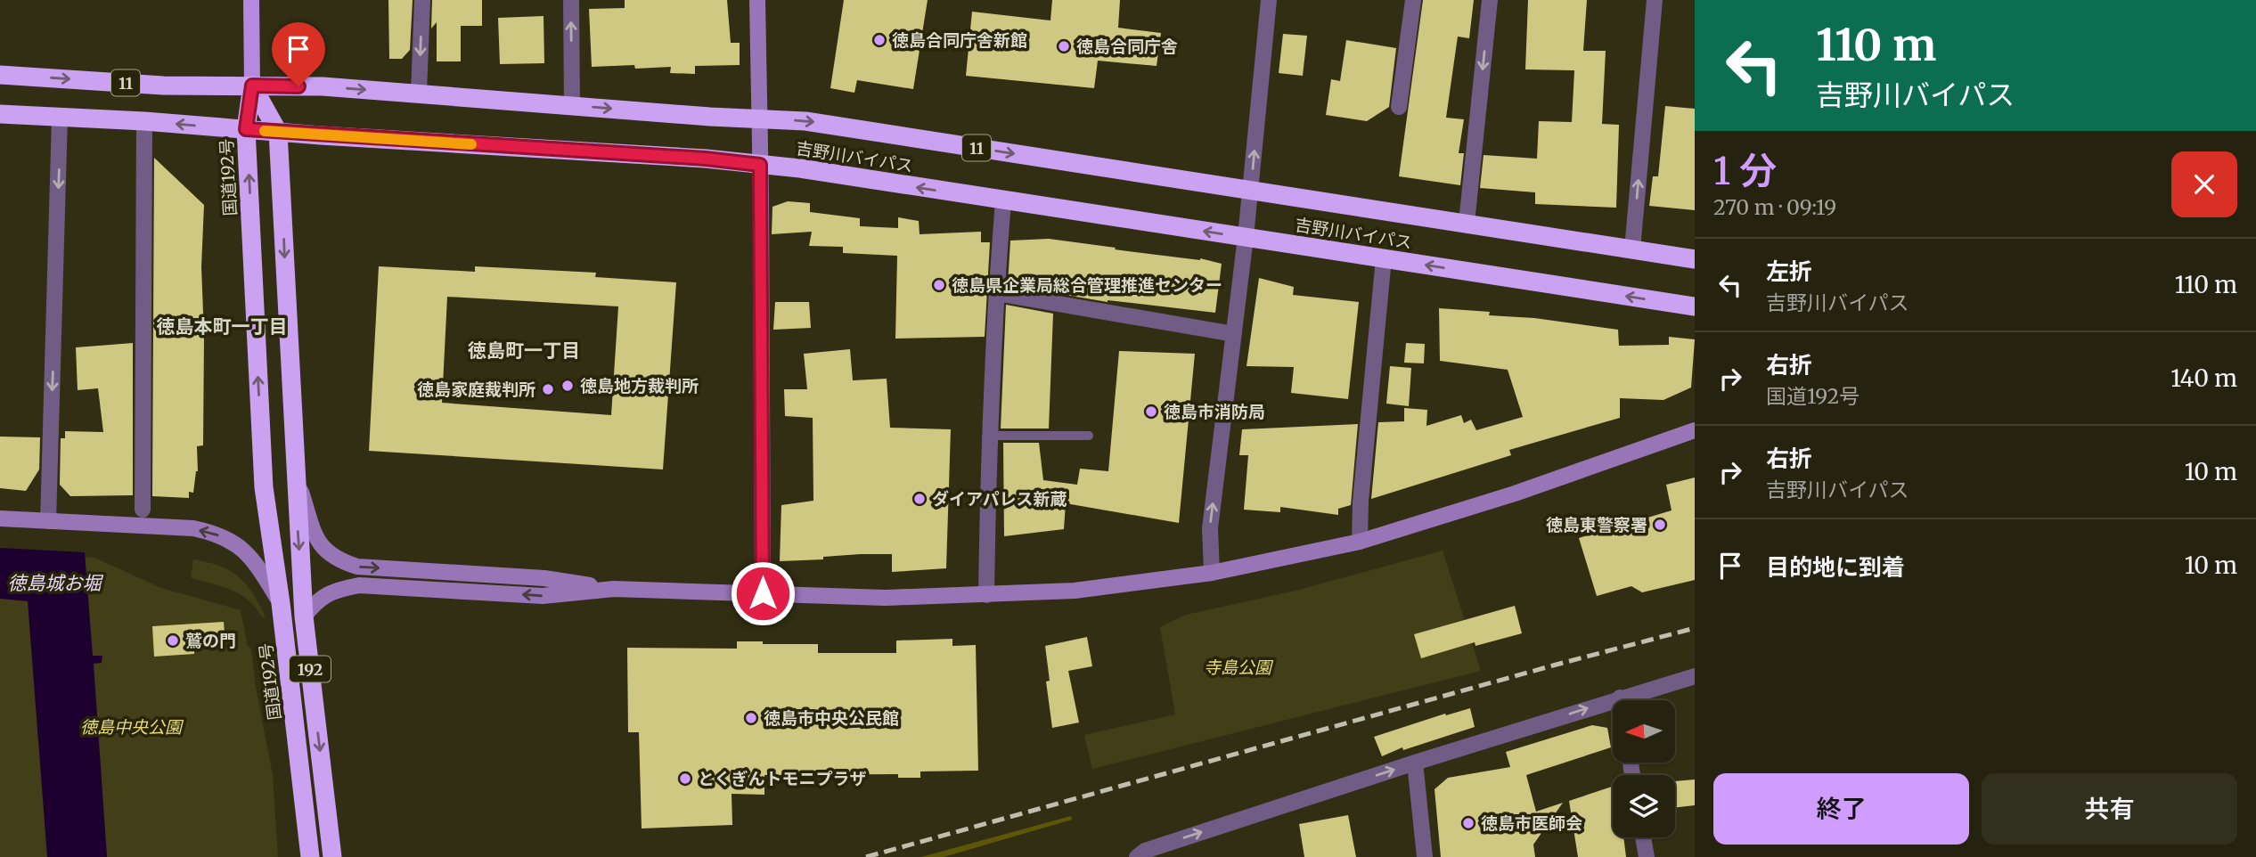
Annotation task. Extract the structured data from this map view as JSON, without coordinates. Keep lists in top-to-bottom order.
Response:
{
  "streets": {
    "highway": [
      "11",
      "吉野川バイパス",
      "国道192号",
      "192"
    ]
  },
  "crossings": [
    ["吉野川バイパス", "国道192号"],
    ["吉野川バイパス", "192"],
    ["国道192号", "192"]
  ],
  "districts": ["徳島本町一丁目", "徳島町一丁目"],
  "water": ["徳島城お堀"],
  "parks": ["寺島公園", "徳島中央公園"],
  "places": [
    "徳島合同庁舎新館",
    "徳島合同庁舎",
    "徳島県企業局総合管理推進センター",
    "徳島地方裁判所",
    "徳島家庭裁判所",
    "徳島市消防局",
    "ダイアパレス新蔵",
    "徳島東警察署",
    "鷲の門",
    "徳島市中央公民館",
    "とくぎんトモニプラザ",
    "徳島市医師会"
  ],
  "north": "left",
  "page": {
    "turn": ["110 m", "吉野川バイパス"],
    "heading": ["1 分", "270 m · 09:19"],
    "list": [
      {
        "name": "左折",
        "note": "吉野川バイパス",
        "value": "110 m"
      },
      {
        "name": "右折",
        "note": "国道192号",
        "value": "140 m"
      },
      {
        "name": "右折",
        "note": "吉野川バイパス",
        "value": "10 m"
      },
      {
        "name": "目的地に到着",
        "value": "10 m"
      }
    ],
    "buttons": ["終了", "共有"]
  }
}
